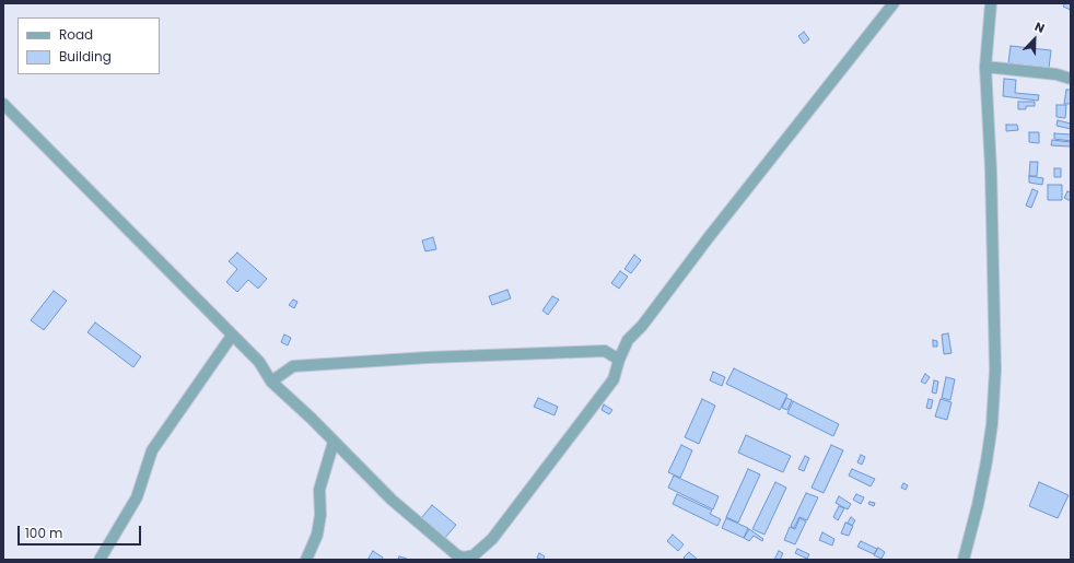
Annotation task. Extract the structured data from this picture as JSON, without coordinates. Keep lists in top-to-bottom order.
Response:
{
  "legend": ["Road", "Building"],
  "scale_bar": "100 m",
  "north": "top right"
}
